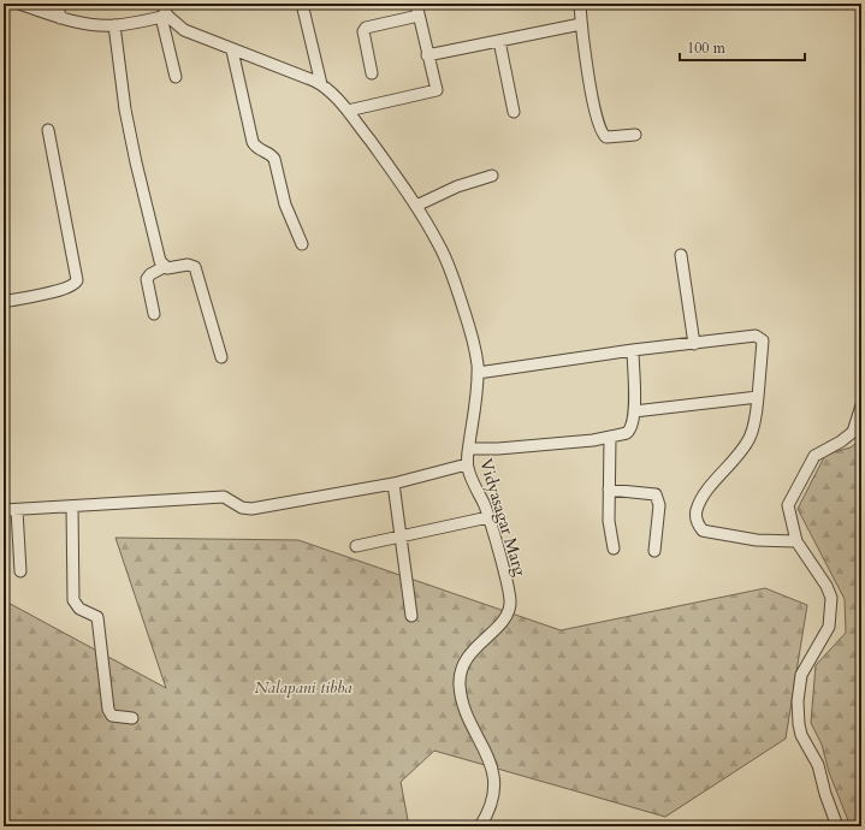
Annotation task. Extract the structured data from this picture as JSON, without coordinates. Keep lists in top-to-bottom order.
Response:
{
  "streets": {
    "street": ["Vidyasagar Marg"]
  },
  "parks": ["Nalapani tibba"],
  "scale_bar": "100 m"
}
